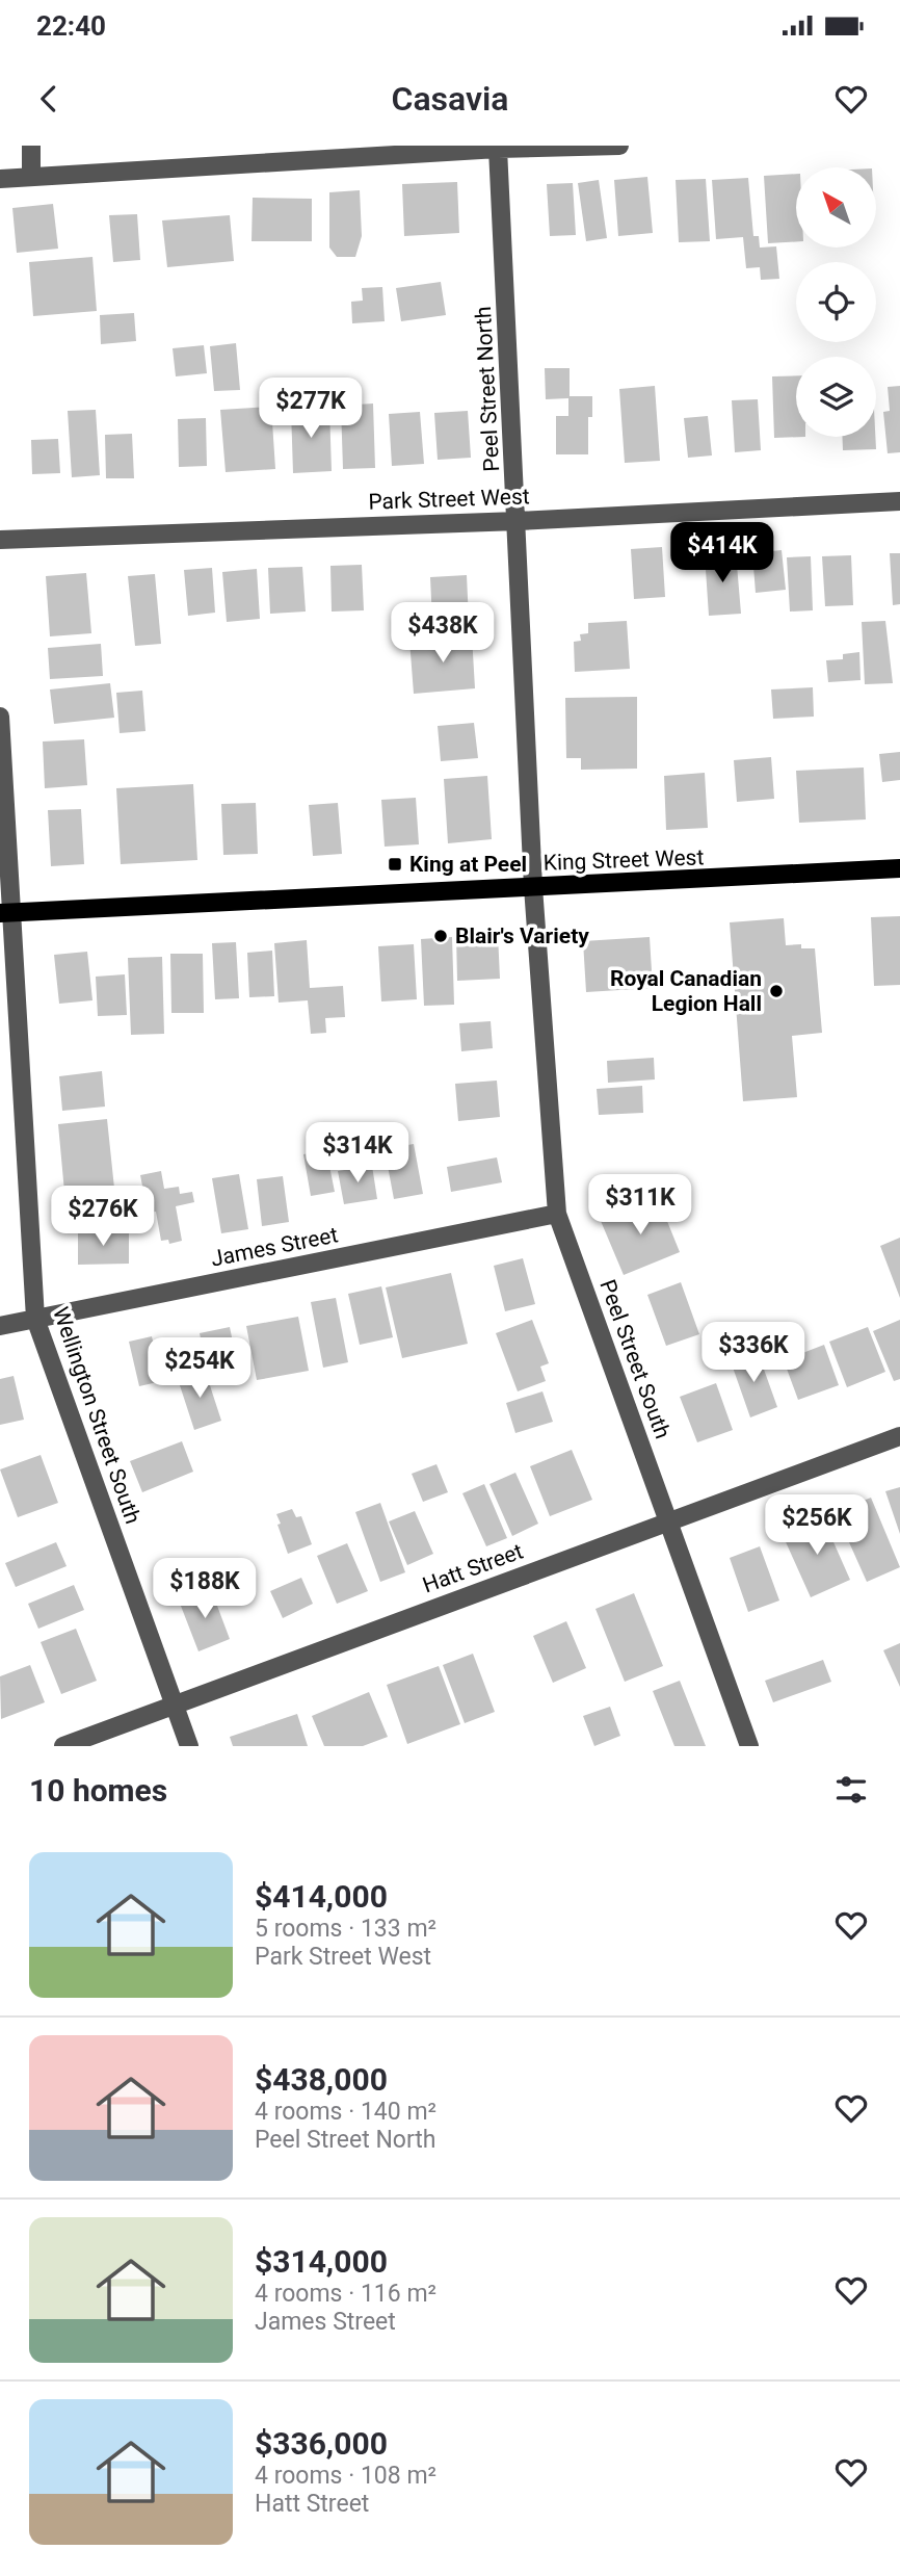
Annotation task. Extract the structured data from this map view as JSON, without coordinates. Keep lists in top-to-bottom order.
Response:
{
  "streets": {
    "main road": ["King Street West"],
    "street": [
      "Peel Street North",
      "Park Street West",
      "James Street",
      "Peel Street South",
      "Wellington Street South",
      "Hatt Street"
    ]
  },
  "crossings": [
    ["Peel Street North", "Park Street West"],
    ["Peel Street North", "King Street West"],
    ["Peel Street North", "Peel Street South"],
    ["King Street West", "Peel Street South"],
    ["King Street West", "Wellington Street South"],
    ["James Street", "Peel Street South"],
    ["James Street", "Wellington Street South"],
    ["Peel Street South", "Hatt Street"],
    ["Wellington Street South", "Hatt Street"]
  ],
  "places": {
    "transit": ["King at Peel"],
    "other": ["Blair's Variety", "Royal Canadian Legion Hall"]
  },
  "north": "top left",
  "page": {
    "status": "22:40",
    "header": "Casavia",
    "price": [
      "$277K",
      "$414K",
      "$438K",
      "$314K",
      "$311K",
      "$276K",
      "$336K",
      "$254K",
      "$256K",
      "$188K"
    ],
    "heading": "10 homes",
    "list": [
      {
        "name": "$414,000",
        "note": "5 rooms · 133 m² · Park Street West"
      },
      {
        "name": "$438,000",
        "note": "4 rooms · 140 m² · Peel Street North"
      },
      {
        "name": "$314,000",
        "note": "4 rooms · 116 m² · James Street"
      },
      {
        "name": "$336,000",
        "note": "4 rooms · 108 m² · Hatt Street"
      }
    ]
  }
}
